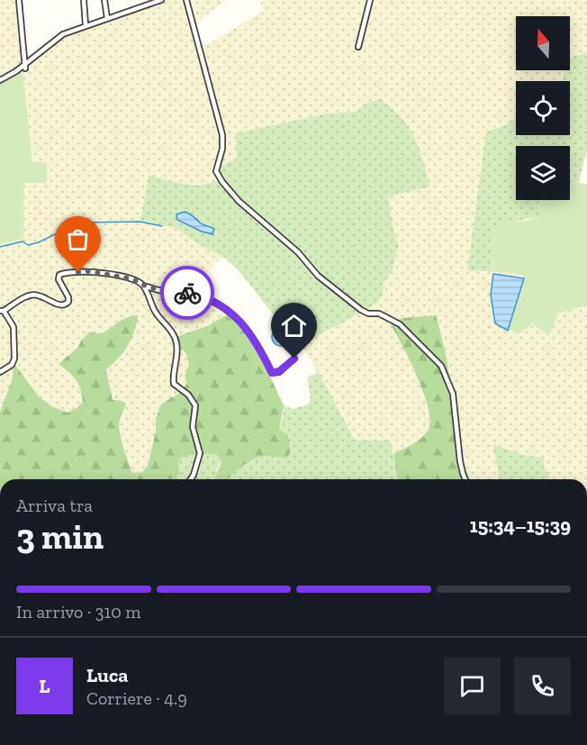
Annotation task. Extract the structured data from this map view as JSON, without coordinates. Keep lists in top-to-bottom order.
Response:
{
  "north": "top",
  "page": {
    "heading": ["3 min", "Arriva tra", "15:34–15:39"],
    "panel": ["Luca", "Corriere · 4.9"],
    "bar": "In arrivo · 310 m",
    "round": "L"
  }
}
